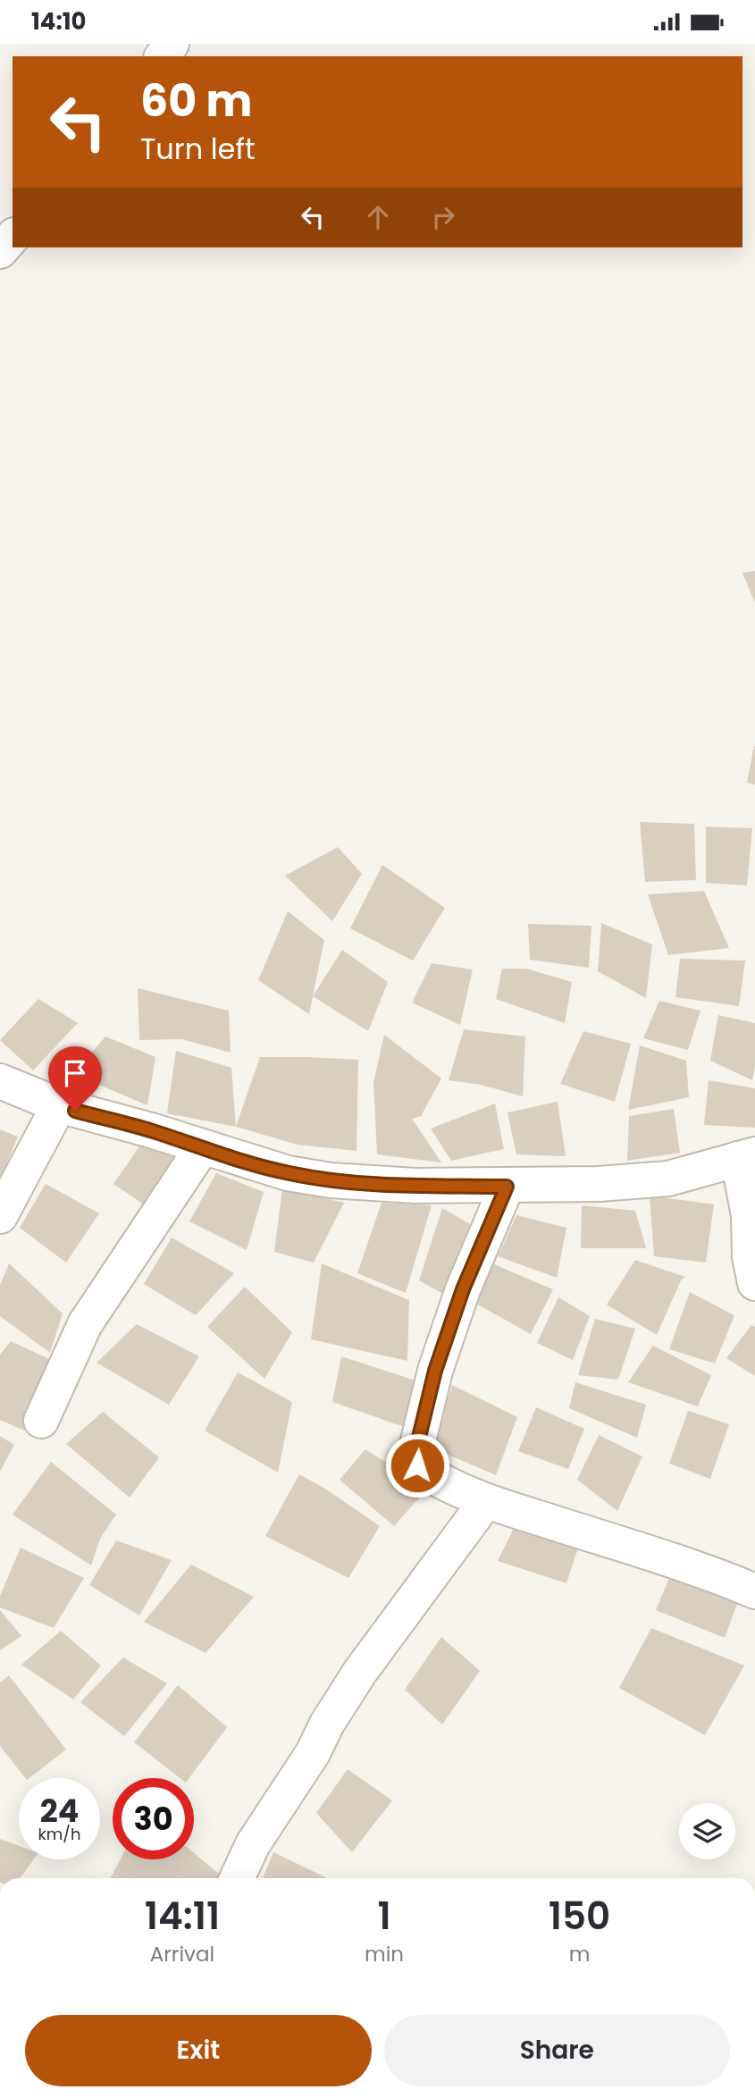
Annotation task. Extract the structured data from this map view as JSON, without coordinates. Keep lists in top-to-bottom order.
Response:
{
  "page": {
    "status": "14:10",
    "turn": ["60 m", "Turn left"],
    "speed": "24 km/h",
    "limit": "30",
    "eta": [
      "14:11",
      "Arrival",
      "1",
      "min",
      "150",
      "m"
    ],
    "buttons": ["Exit", "Share"]
  }
}
